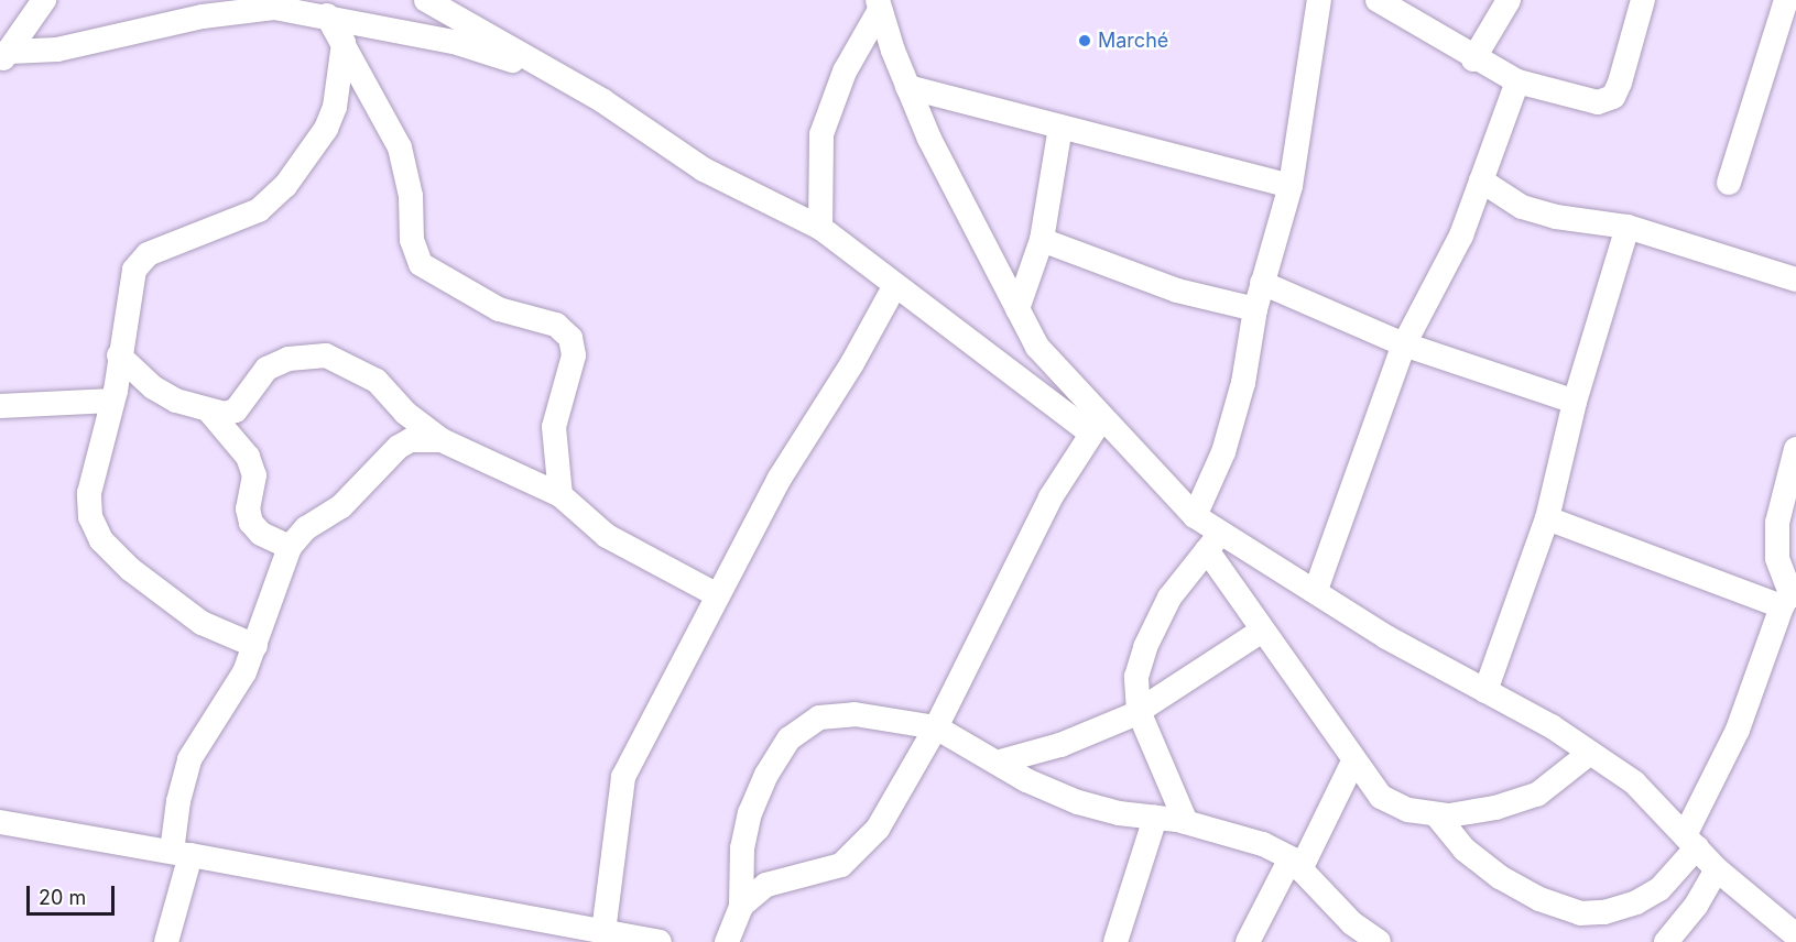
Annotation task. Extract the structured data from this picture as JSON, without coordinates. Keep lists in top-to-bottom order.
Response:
{
  "places": ["Marché"],
  "scale_bar": "20 m"
}
